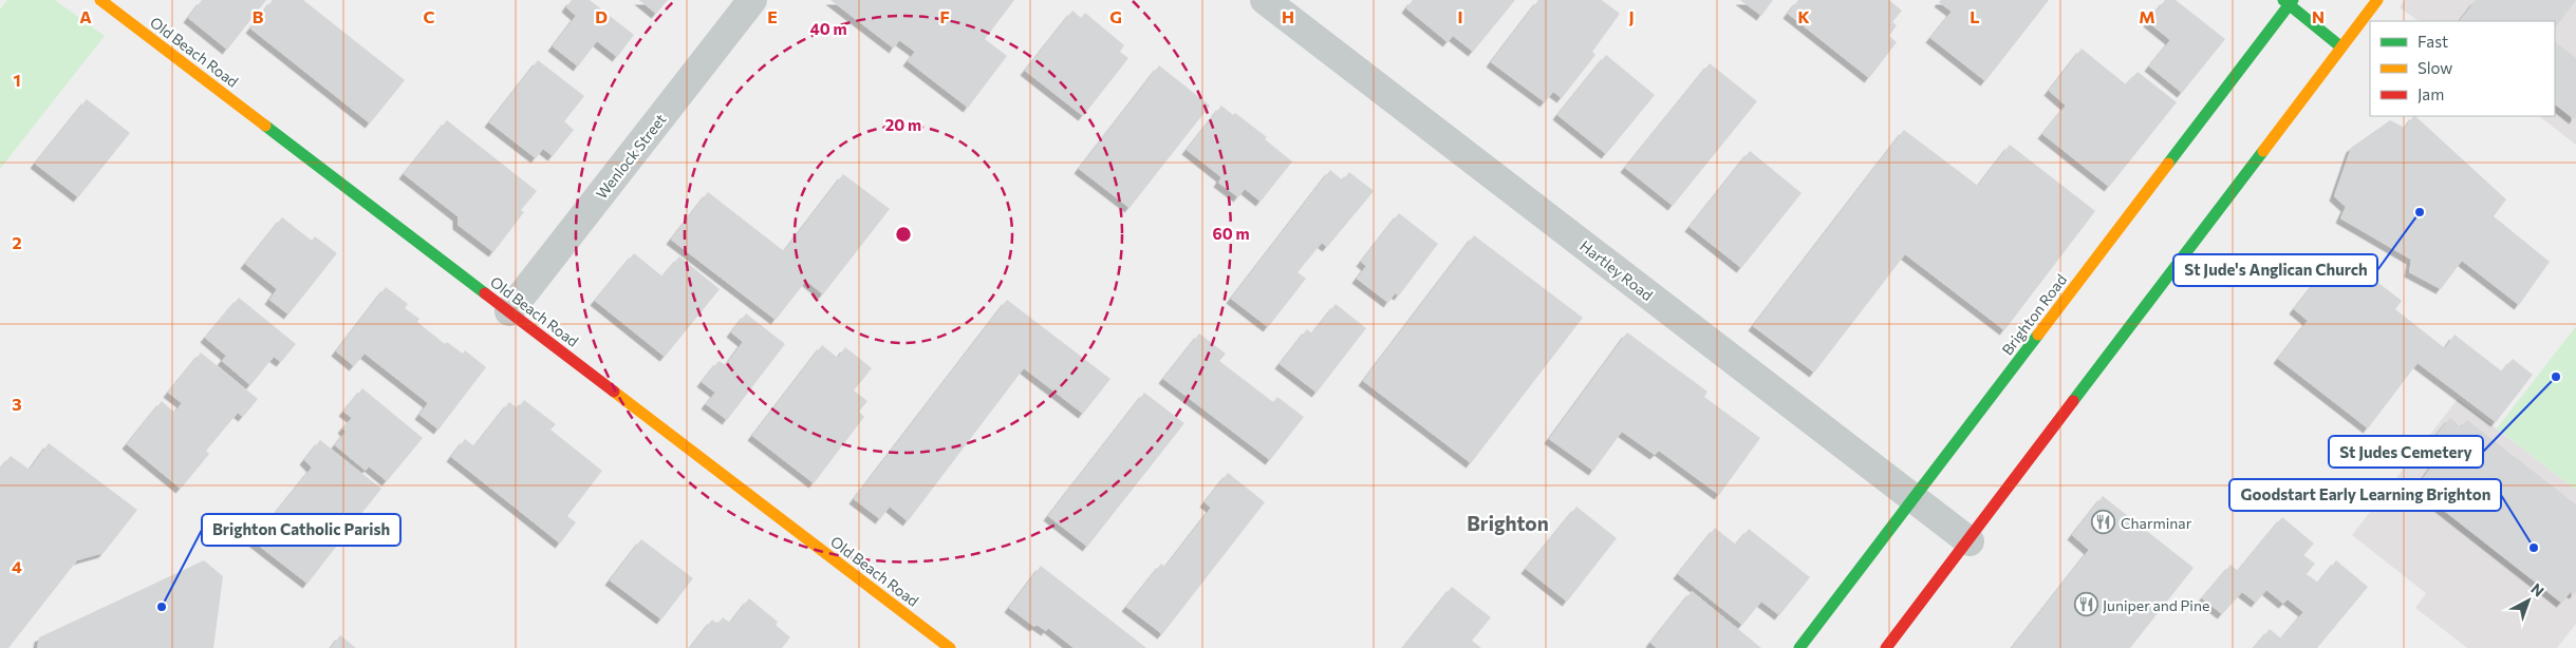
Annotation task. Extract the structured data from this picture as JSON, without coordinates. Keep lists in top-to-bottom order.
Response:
{
  "streets": {
    "main road": ["Old Beach Road", "Brighton Road"],
    "street": ["Wenlock Street", "Hartley Road"]
  },
  "crossings": [
    ["Old Beach Road", "Wenlock Street"],
    ["Hartley Road", "Brighton Road"]
  ],
  "districts": ["Brighton"],
  "places": {
    "other": [
      "St Jude's Anglican Church",
      "St Judes Cemetery",
      "Goodstart Early Learning Brighton",
      "Brighton Catholic Parish"
    ],
    "restaurant": ["Charminar", "Juniper and Pine"]
  },
  "legend": ["Fast", "Slow", "Jam"],
  "north": "top right",
  "grid": {
    "columns": [
      "A",
      "B",
      "C",
      "D",
      "E",
      "F",
      "G",
      "H",
      "I",
      "J",
      "K",
      "L",
      "M",
      "N"
    ],
    "rows": [
      "1",
      "2",
      "3",
      "4"
    ]
  },
  "rings": ["40 m", "20 m", "60 m"]
}
